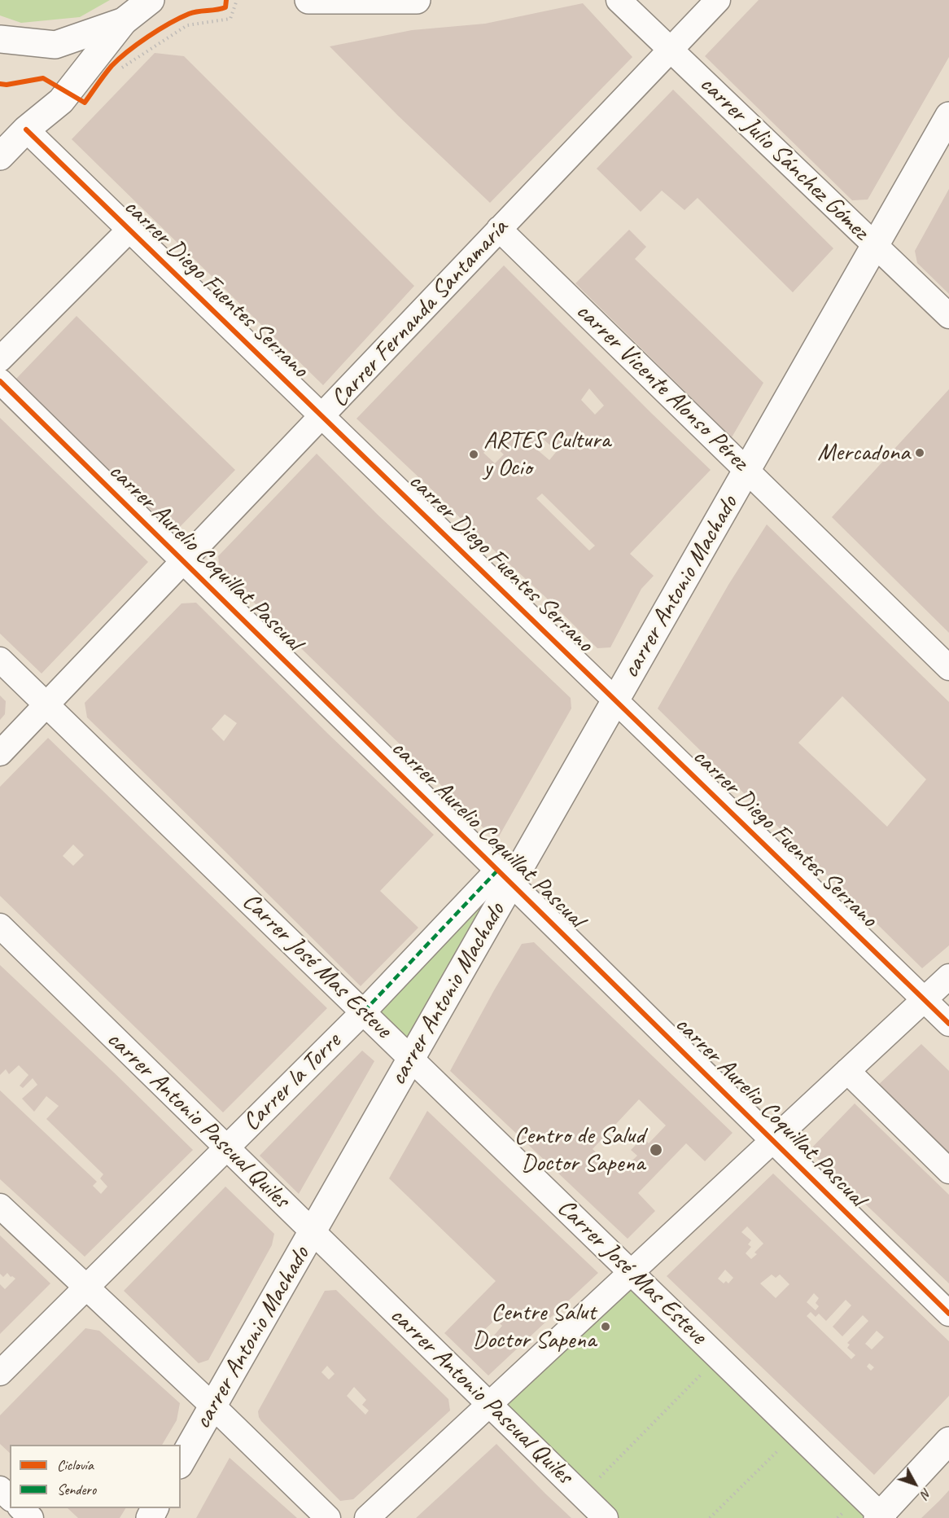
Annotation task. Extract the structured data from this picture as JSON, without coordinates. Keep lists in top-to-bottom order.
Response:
{
  "streets": {
    "main road": ["carrer Antonio Machado"],
    "street": [
      "carrer Julio Sánchez Gómez",
      "carrer Diego Fuentes Serrano",
      "Carrer Fernanda Santamaría",
      "carrer Vicente Alonso Pérez",
      "carrer Aurelio Coquillat Pascual",
      "Carrer José Mas Esteve",
      "Carrer la Torre",
      "carrer Antonio Pascual Quiles"
    ]
  },
  "crossings": [
    ["carrer Julio Sánchez Gómez", "Carrer Fernanda Santamaría"],
    ["carrer Julio Sánchez Gómez", "carrer Antonio Machado"],
    ["carrer Diego Fuentes Serrano", "Carrer Fernanda Santamaría"],
    ["carrer Diego Fuentes Serrano", "carrer Antonio Machado"],
    ["Carrer Fernanda Santamaría", "carrer Vicente Alonso Pérez"],
    ["Carrer Fernanda Santamaría", "carrer Aurelio Coquillat Pascual"],
    ["Carrer Fernanda Santamaría", "Carrer José Mas Esteve"],
    ["carrer Vicente Alonso Pérez", "carrer Antonio Machado"],
    ["carrer Aurelio Coquillat Pascual", "carrer Antonio Machado"],
    ["carrer Aurelio Coquillat Pascual", "Carrer la Torre"],
    ["carrer Antonio Machado", "Carrer José Mas Esteve"],
    ["carrer Antonio Machado", "Carrer la Torre"],
    ["carrer Antonio Machado", "carrer Antonio Pascual Quiles"],
    ["Carrer José Mas Esteve", "Carrer la Torre"],
    ["Carrer la Torre", "carrer Antonio Pascual Quiles"]
  ],
  "places": [
    "Mercadona",
    "ARTES Cultura y Ocio",
    "Centro de Salud Doctor Sapena",
    "Centre Salut Doctor Sapena"
  ],
  "legend": ["Ciclovía", "Sendero"],
  "north": "bottom right"
}
